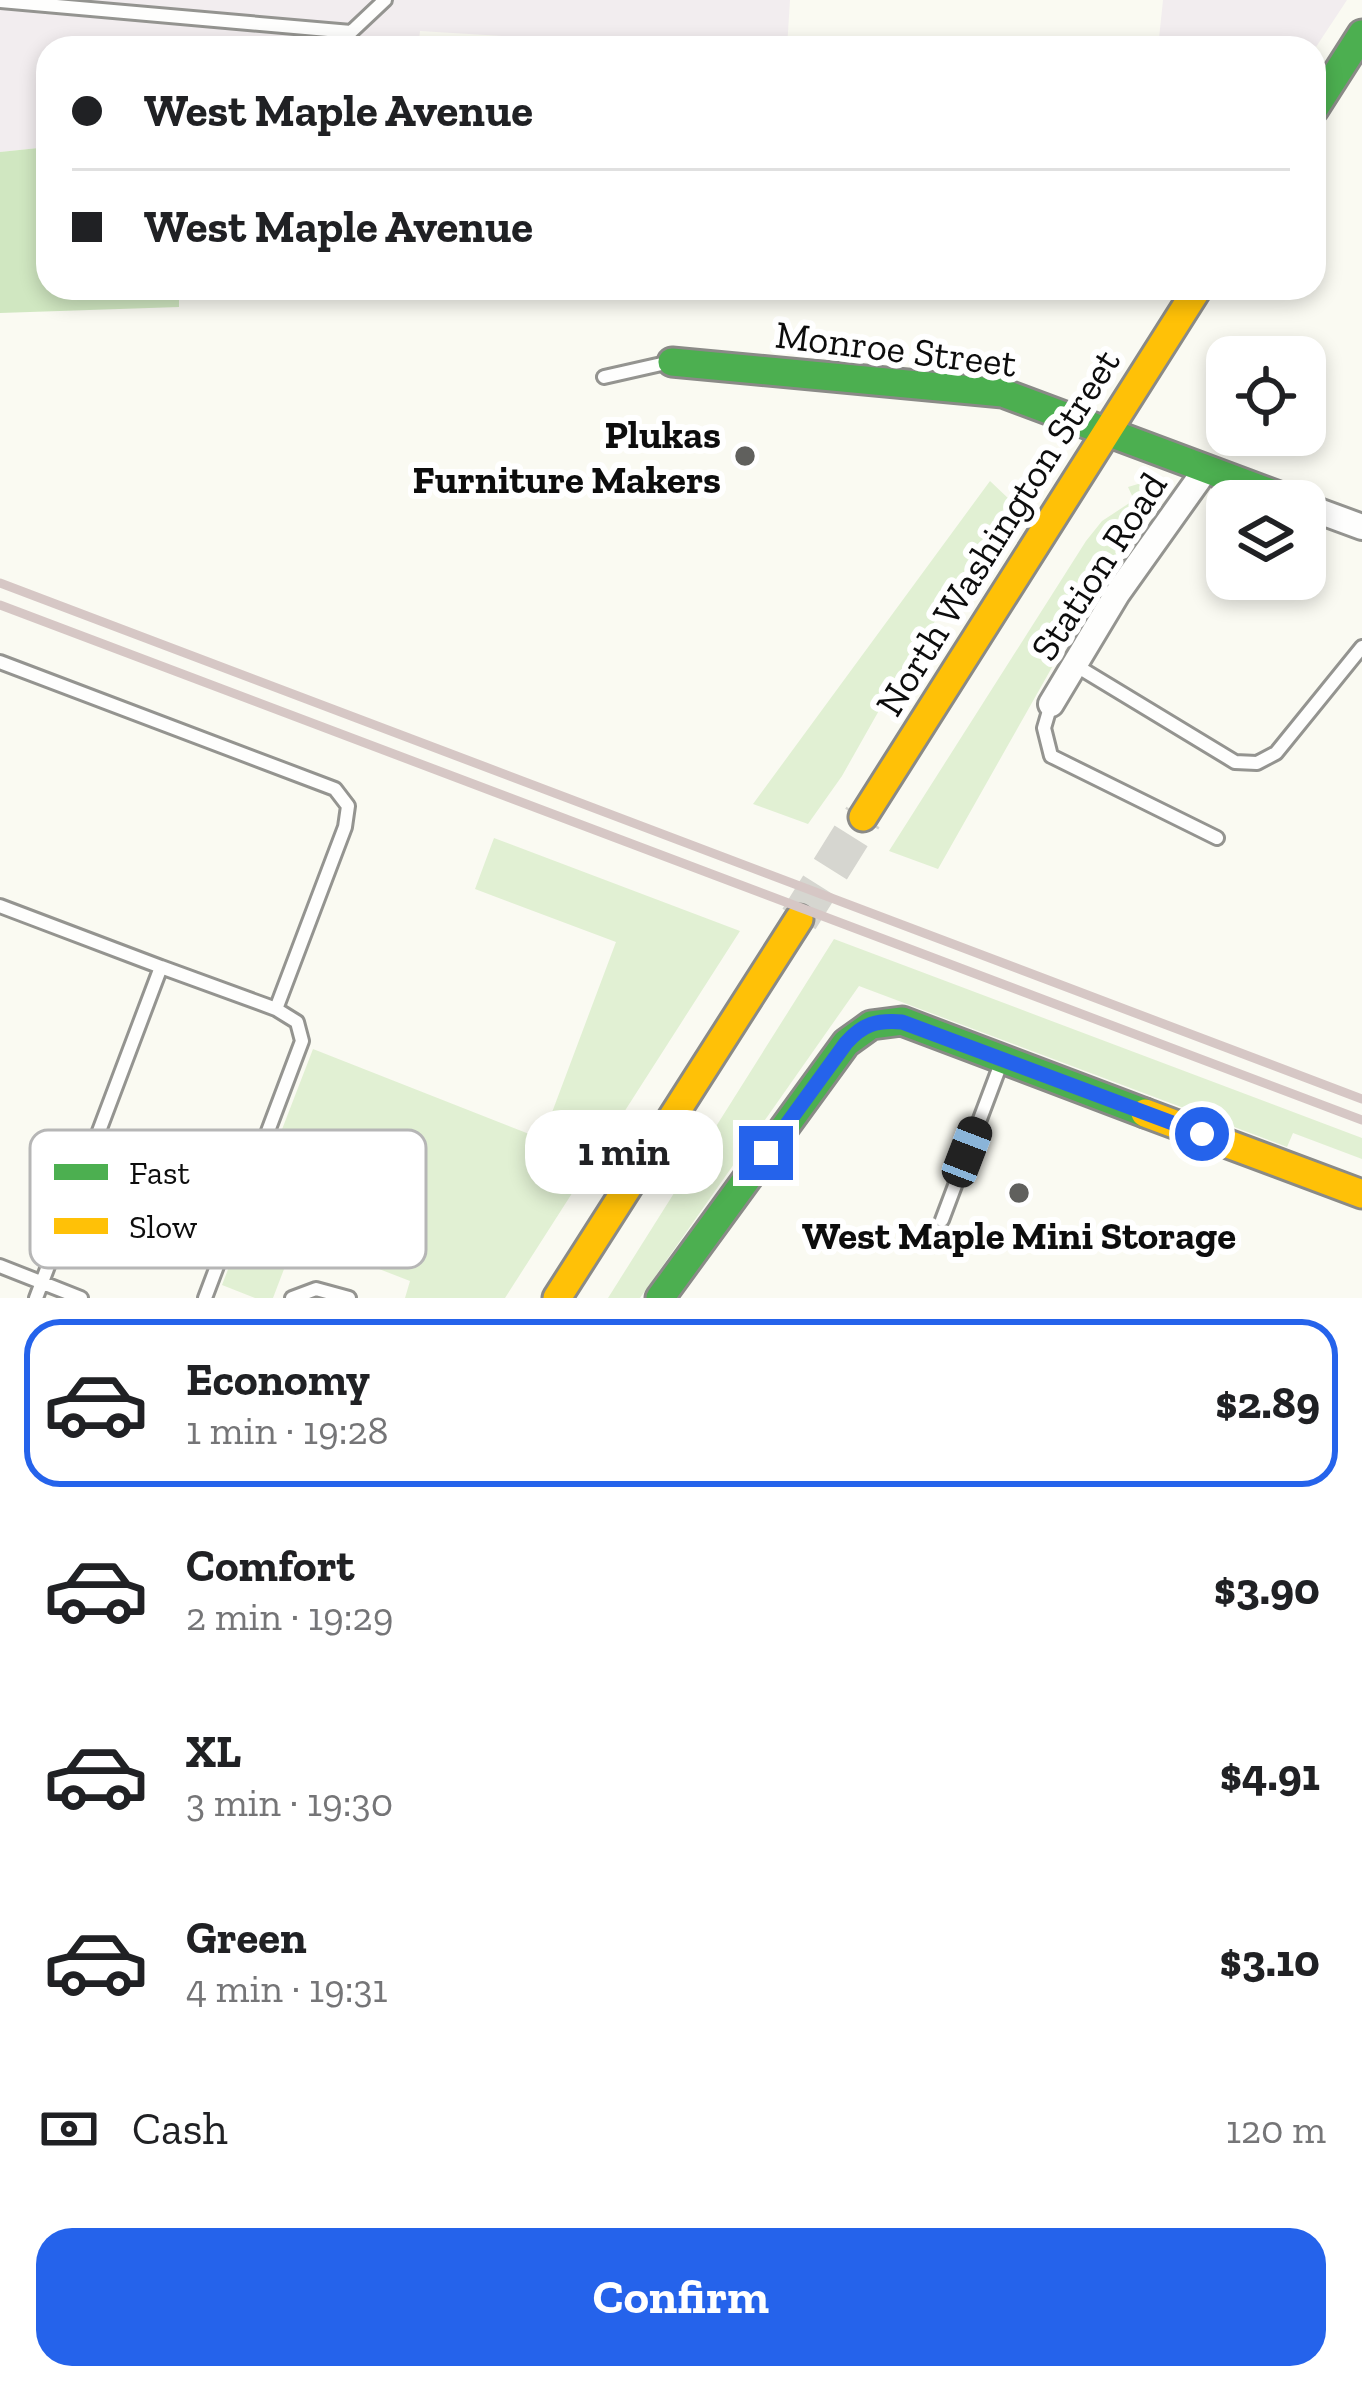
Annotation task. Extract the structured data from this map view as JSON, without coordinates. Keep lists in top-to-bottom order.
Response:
{
  "streets": {
    "street": ["Monroe Street", "North Washington Street", "Station Road"]
  },
  "crossings": [
    ["Monroe Street", "North Washington Street"],
    ["Monroe Street", "Station Road"]
  ],
  "places": ["Plukas Furniture Makers", "West Maple Mini Storage"],
  "legend": ["Fast", "Slow"],
  "page": {
    "banner": ["West Maple Avenue", "West Maple Avenue"],
    "bubble": "1 min",
    "list": [
      {
        "name": "Economy",
        "note": "1 min · 19:28",
        "value": "$2.89"
      },
      {
        "name": "Comfort",
        "note": "2 min · 19:29",
        "value": "$3.90"
      },
      {
        "name": "XL",
        "note": "3 min · 19:30",
        "value": "$4.91"
      },
      {
        "name": "Green",
        "note": "4 min · 19:31",
        "value": "$3.10"
      }
    ],
    "pay": ["Cash", "120 m"],
    "buttons": "Confirm"
  }
}
